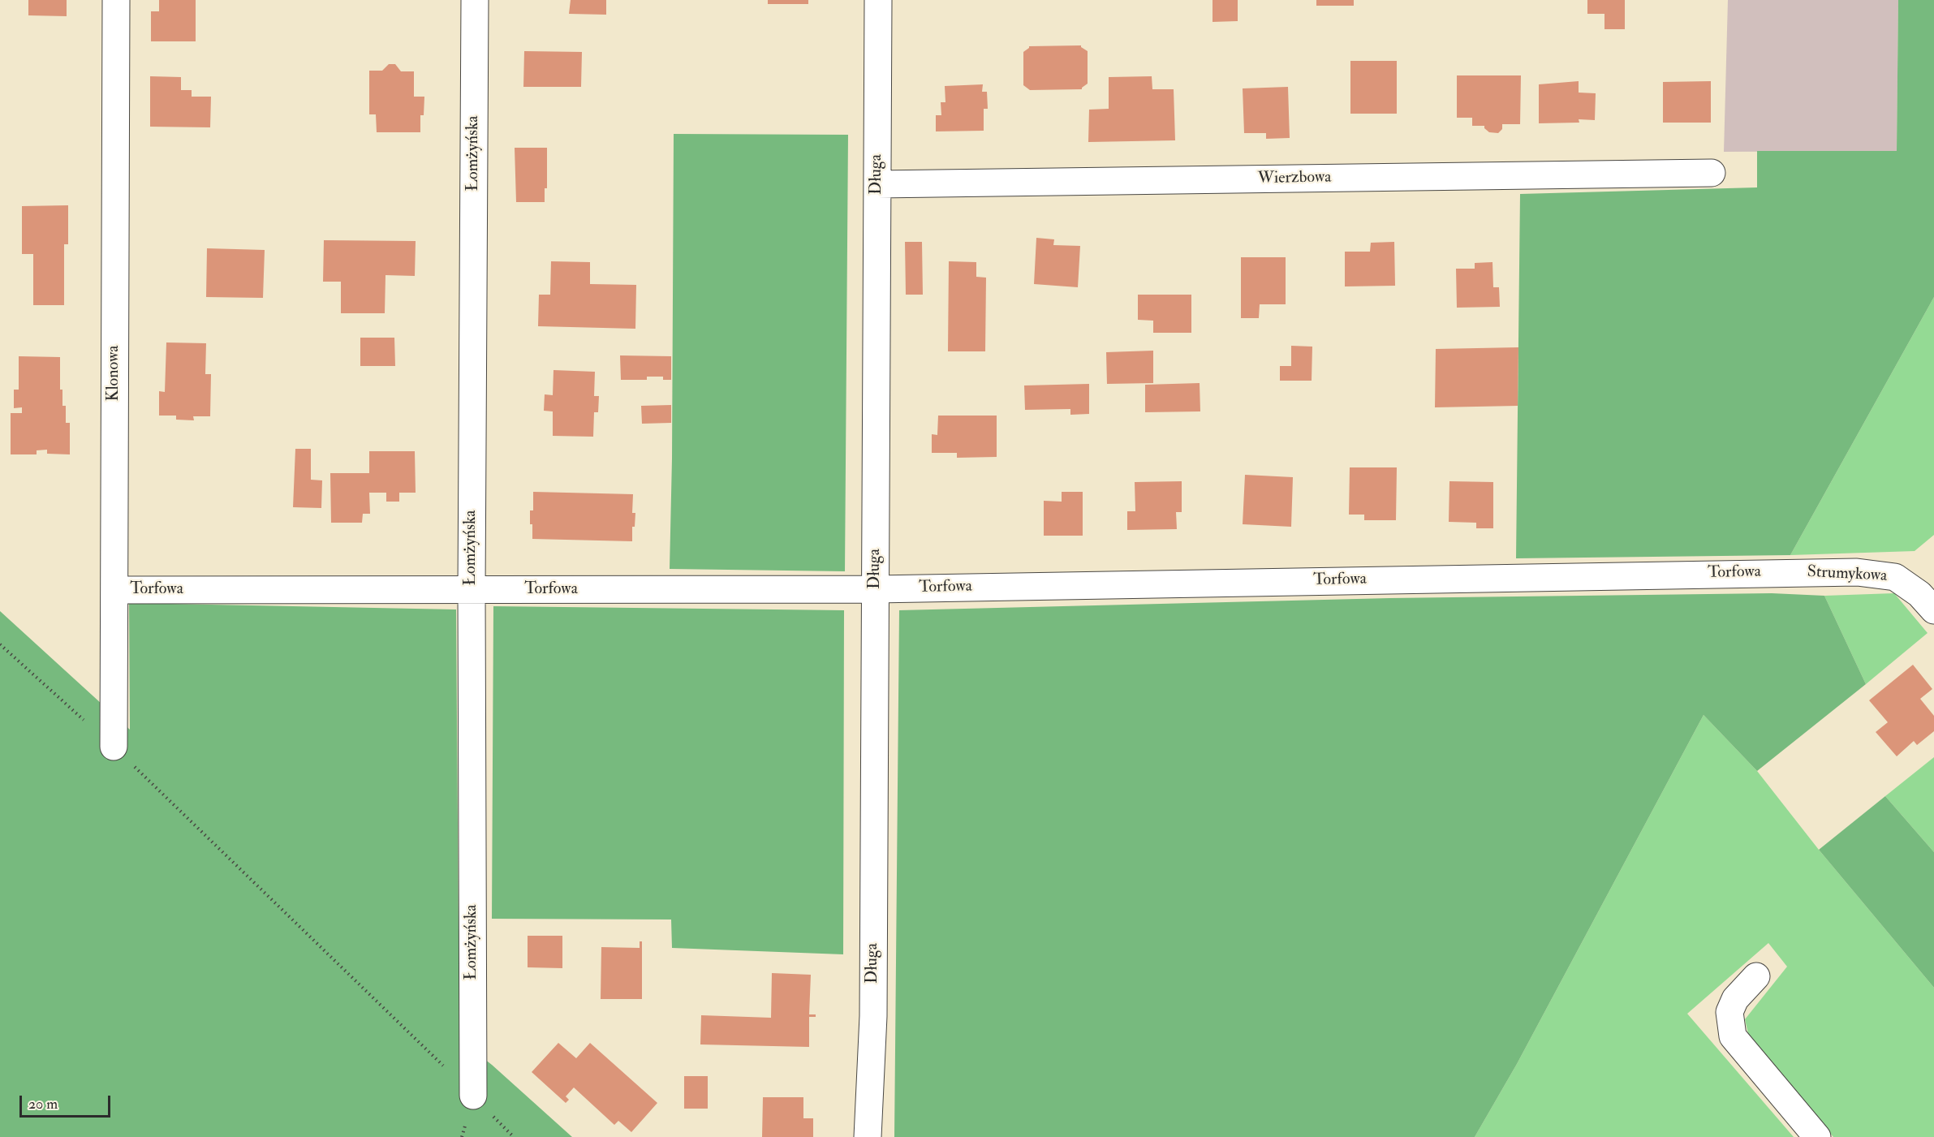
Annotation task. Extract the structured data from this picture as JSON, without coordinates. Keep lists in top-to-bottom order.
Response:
{
  "streets": {
    "street": [
      "Łomżyńska",
      "Długa",
      "Wierzbowa",
      "Klonowa",
      "Torfowa",
      "Strumykowa"
    ]
  },
  "crossings": [
    ["Łomżyńska", "Torfowa"],
    ["Długa", "Wierzbowa"],
    ["Długa", "Torfowa"],
    ["Klonowa", "Torfowa"],
    ["Torfowa", "Strumykowa"]
  ],
  "scale_bar": "20 m"
}
